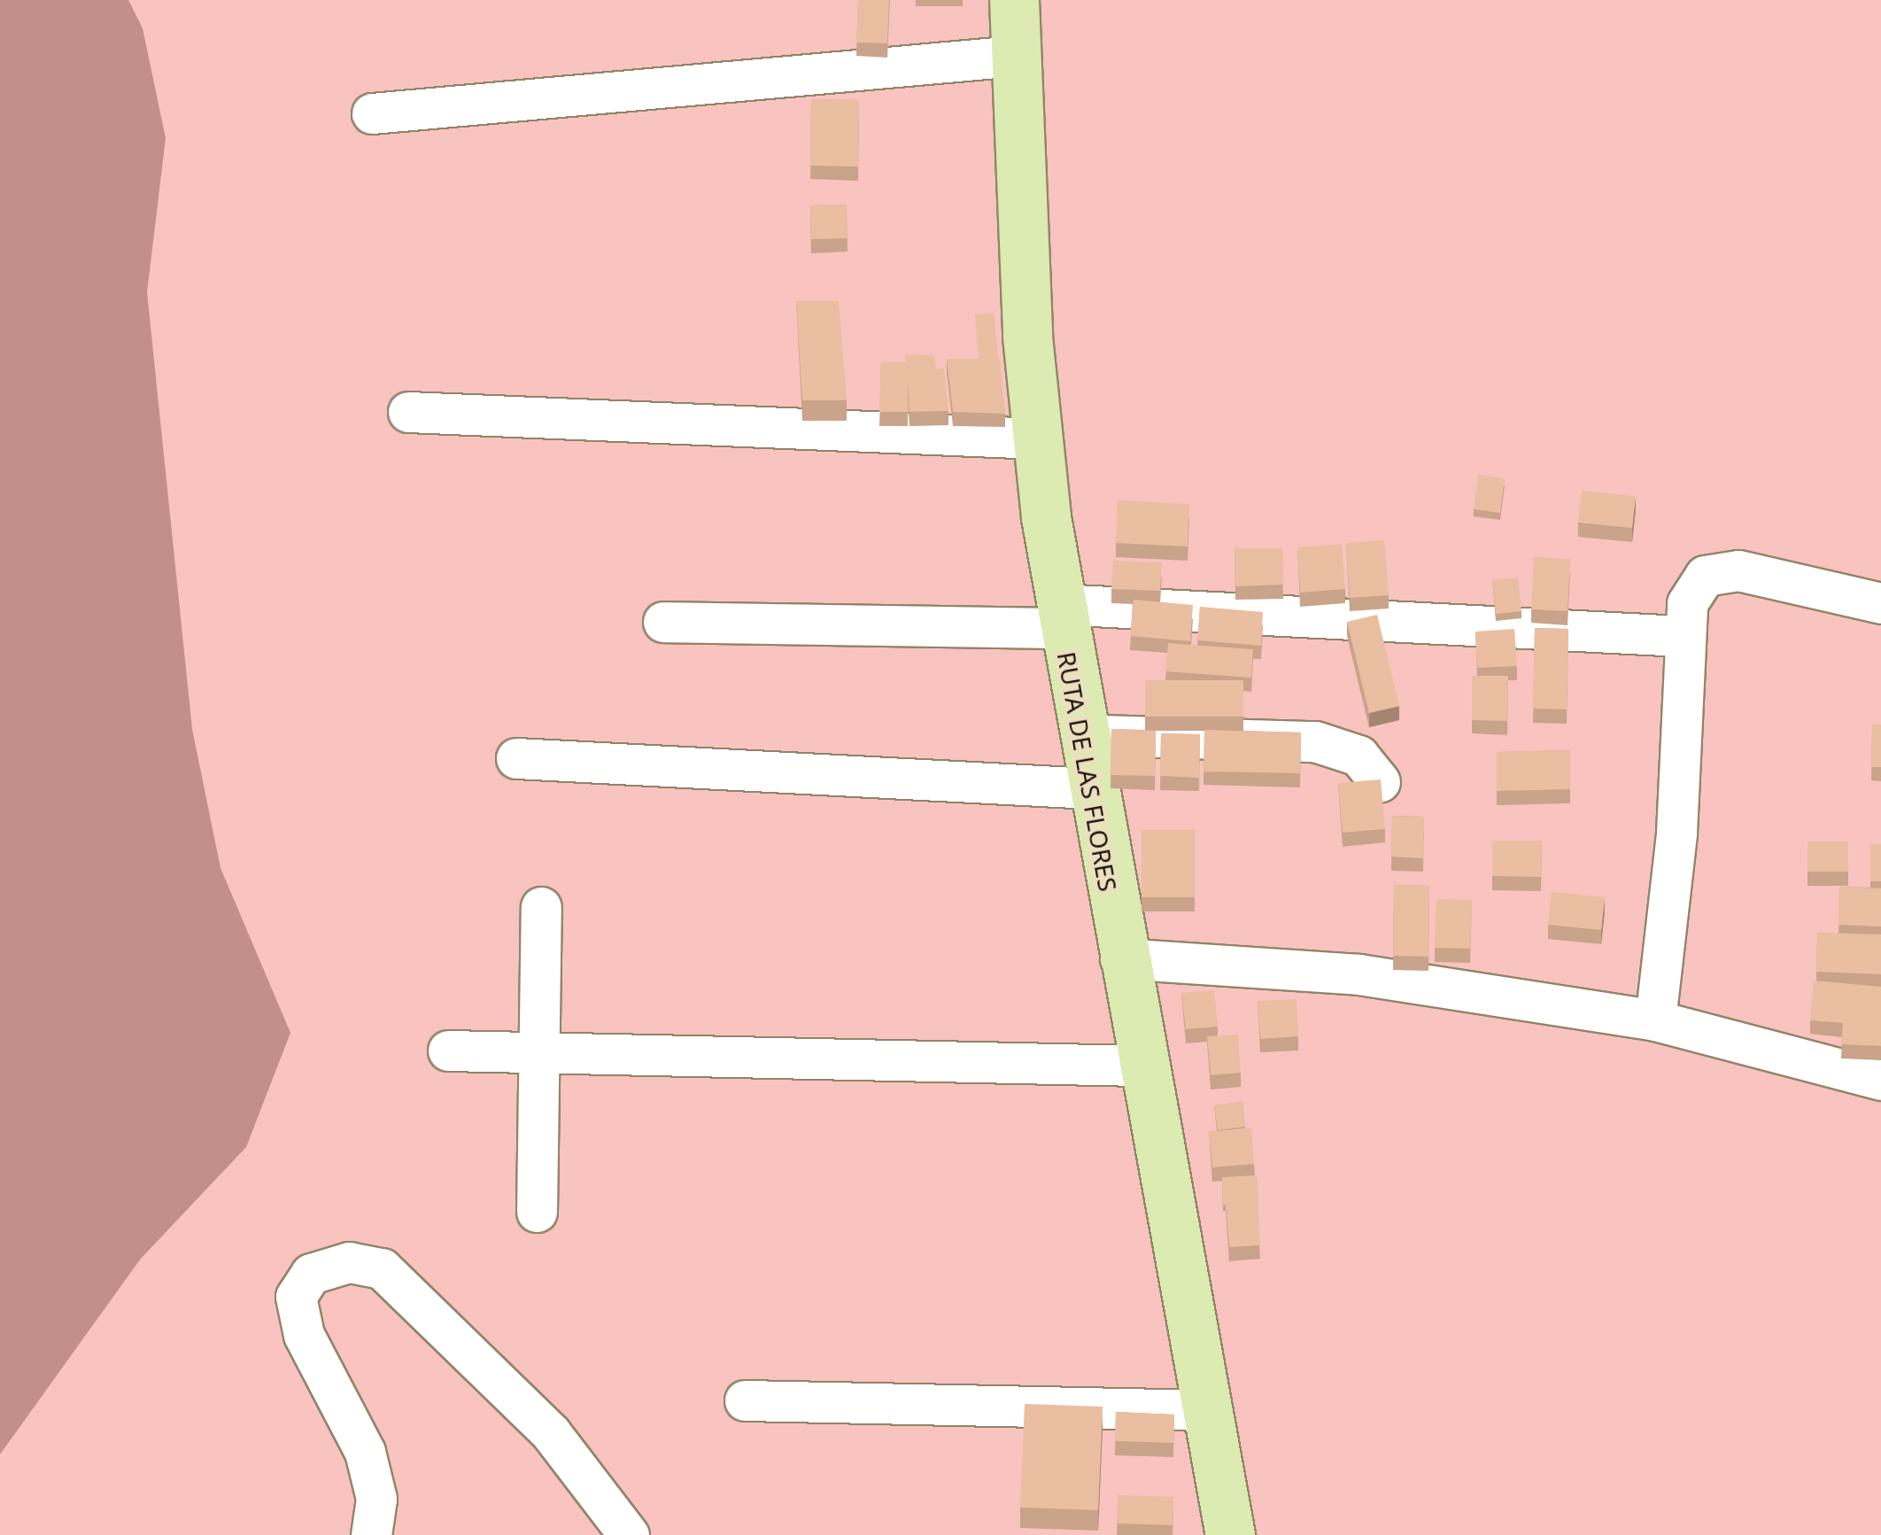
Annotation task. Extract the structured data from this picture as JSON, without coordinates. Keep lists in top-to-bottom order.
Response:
{
  "streets": {
    "main road": ["RUTA DE LAS FLORES"]
  }
}
